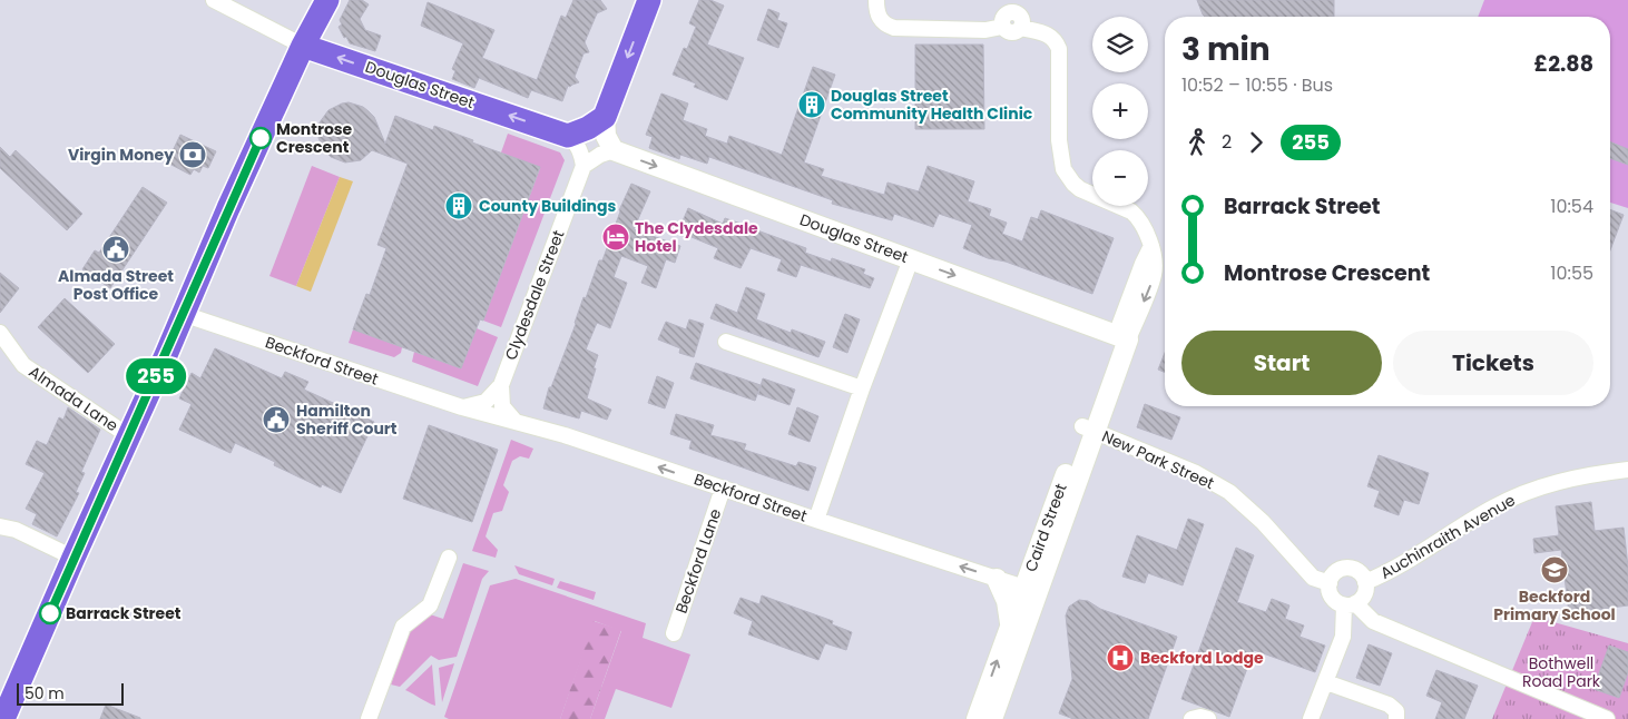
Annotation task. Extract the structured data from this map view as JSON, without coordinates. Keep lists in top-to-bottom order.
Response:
{
  "streets": {
    "main road": ["Douglas Street"],
    "street": [
      "Clydesdale Street",
      "Beckford Street",
      "Almada Lane",
      "New Park Street",
      "Caird Street",
      "Auchinraith Avenue",
      "Beckford Lane"
    ]
  },
  "crossings": [
    ["Douglas Street", "Caird Street"],
    ["Beckford Street", "Caird Street"],
    ["Beckford Street", "Beckford Lane"],
    ["New Park Street", "Caird Street"],
    ["New Park Street", "Auchinraith Avenue"]
  ],
  "one_way": ["Beckford Street"],
  "parks": ["Bothwell Road Park"],
  "places": {
    "building": ["Douglas Street Community Health Clinic", "County Buildings"],
    "other": ["Montrose Crescent", "Barrack Street"],
    "bank": ["Virgin Money"],
    "hotel": ["The Clydesdale Hotel"],
    "public building": ["Almada Street Post Office", "Hamilton Sheriff Court"],
    "school or university": ["Beckford Primary School"],
    "hospital": ["Beckford Lodge"]
  },
  "lines": ["bus line 255"],
  "scale_bar": "50 m",
  "page": {
    "on_map": "255",
    "map_buttons": ["+", "−"],
    "heading": ["3 min", "10:52 – 10:55 · Bus", "£2.88"],
    "legs": ["2", "255"],
    "list": [
      {
        "name": "Barrack Street",
        "value": "10:54"
      },
      {
        "name": "Montrose Crescent",
        "value": "10:55"
      }
    ],
    "buttons": ["Start", "Tickets"],
    "scale": "50 m"
  }
}
